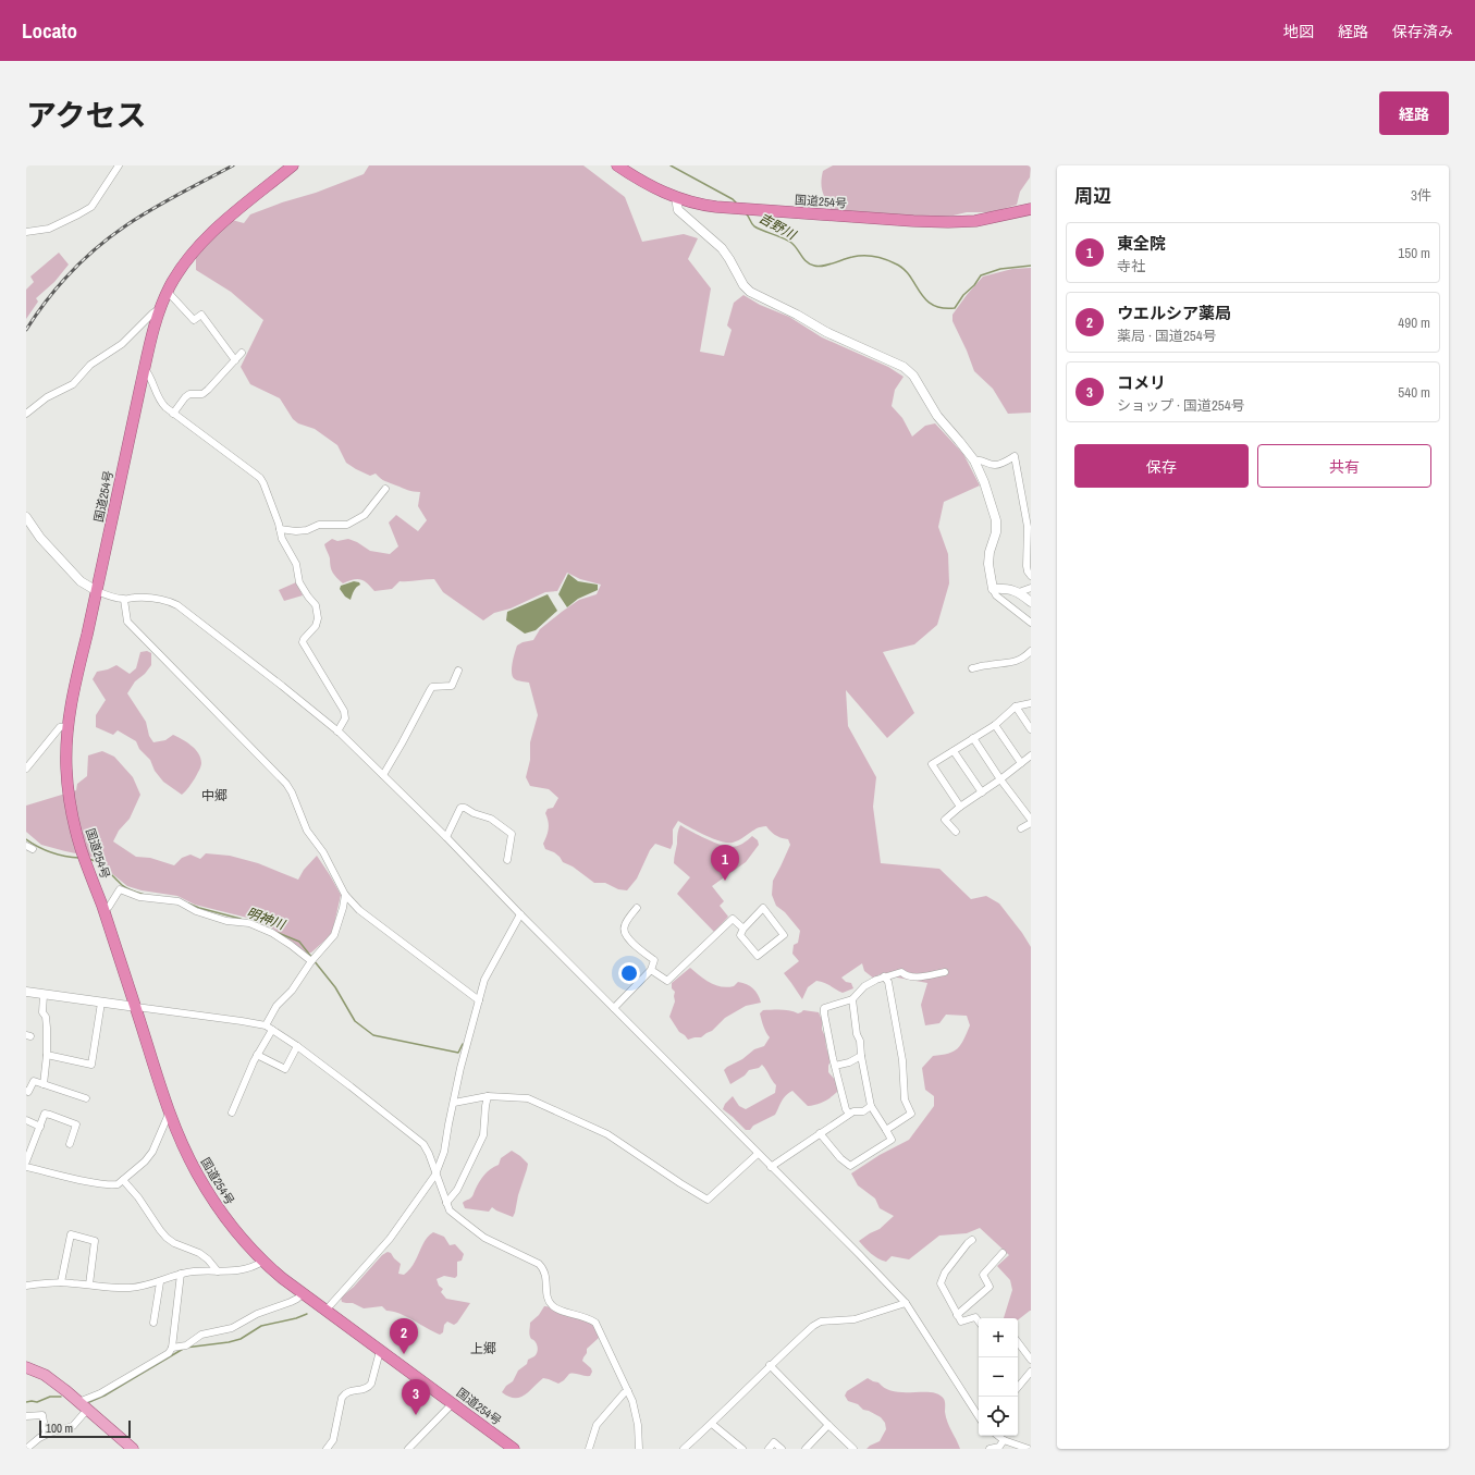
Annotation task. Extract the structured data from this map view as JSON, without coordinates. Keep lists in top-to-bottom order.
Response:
{
  "streets": {
    "highway": ["国道254号"]
  },
  "districts": ["中郷", "上郷"],
  "water": ["吉野川", "明神川"],
  "scale_bar": "100 m",
  "page": {
    "header": "Locato",
    "nav": ["地図", "経路", "保存済み"],
    "title": "アクセス",
    "buttons": [
      "経路",
      ["保存", "共有"]
    ],
    "heading": ["周辺", "3件"],
    "list": [
      {
        "mark": "1",
        "name": "東全院",
        "note": "寺社",
        "value": "150 m"
      },
      {
        "mark": "2",
        "name": "ウエルシア薬局",
        "note": "薬局 · 国道254号",
        "value": "490 m"
      },
      {
        "mark": "3",
        "name": "コメリ",
        "note": "ショップ · 国道254号",
        "value": "540 m"
      }
    ],
    "pins": ["1", "2", "3"],
    "map_buttons": ["+", "−"],
    "scale": "100 m"
  }
}
